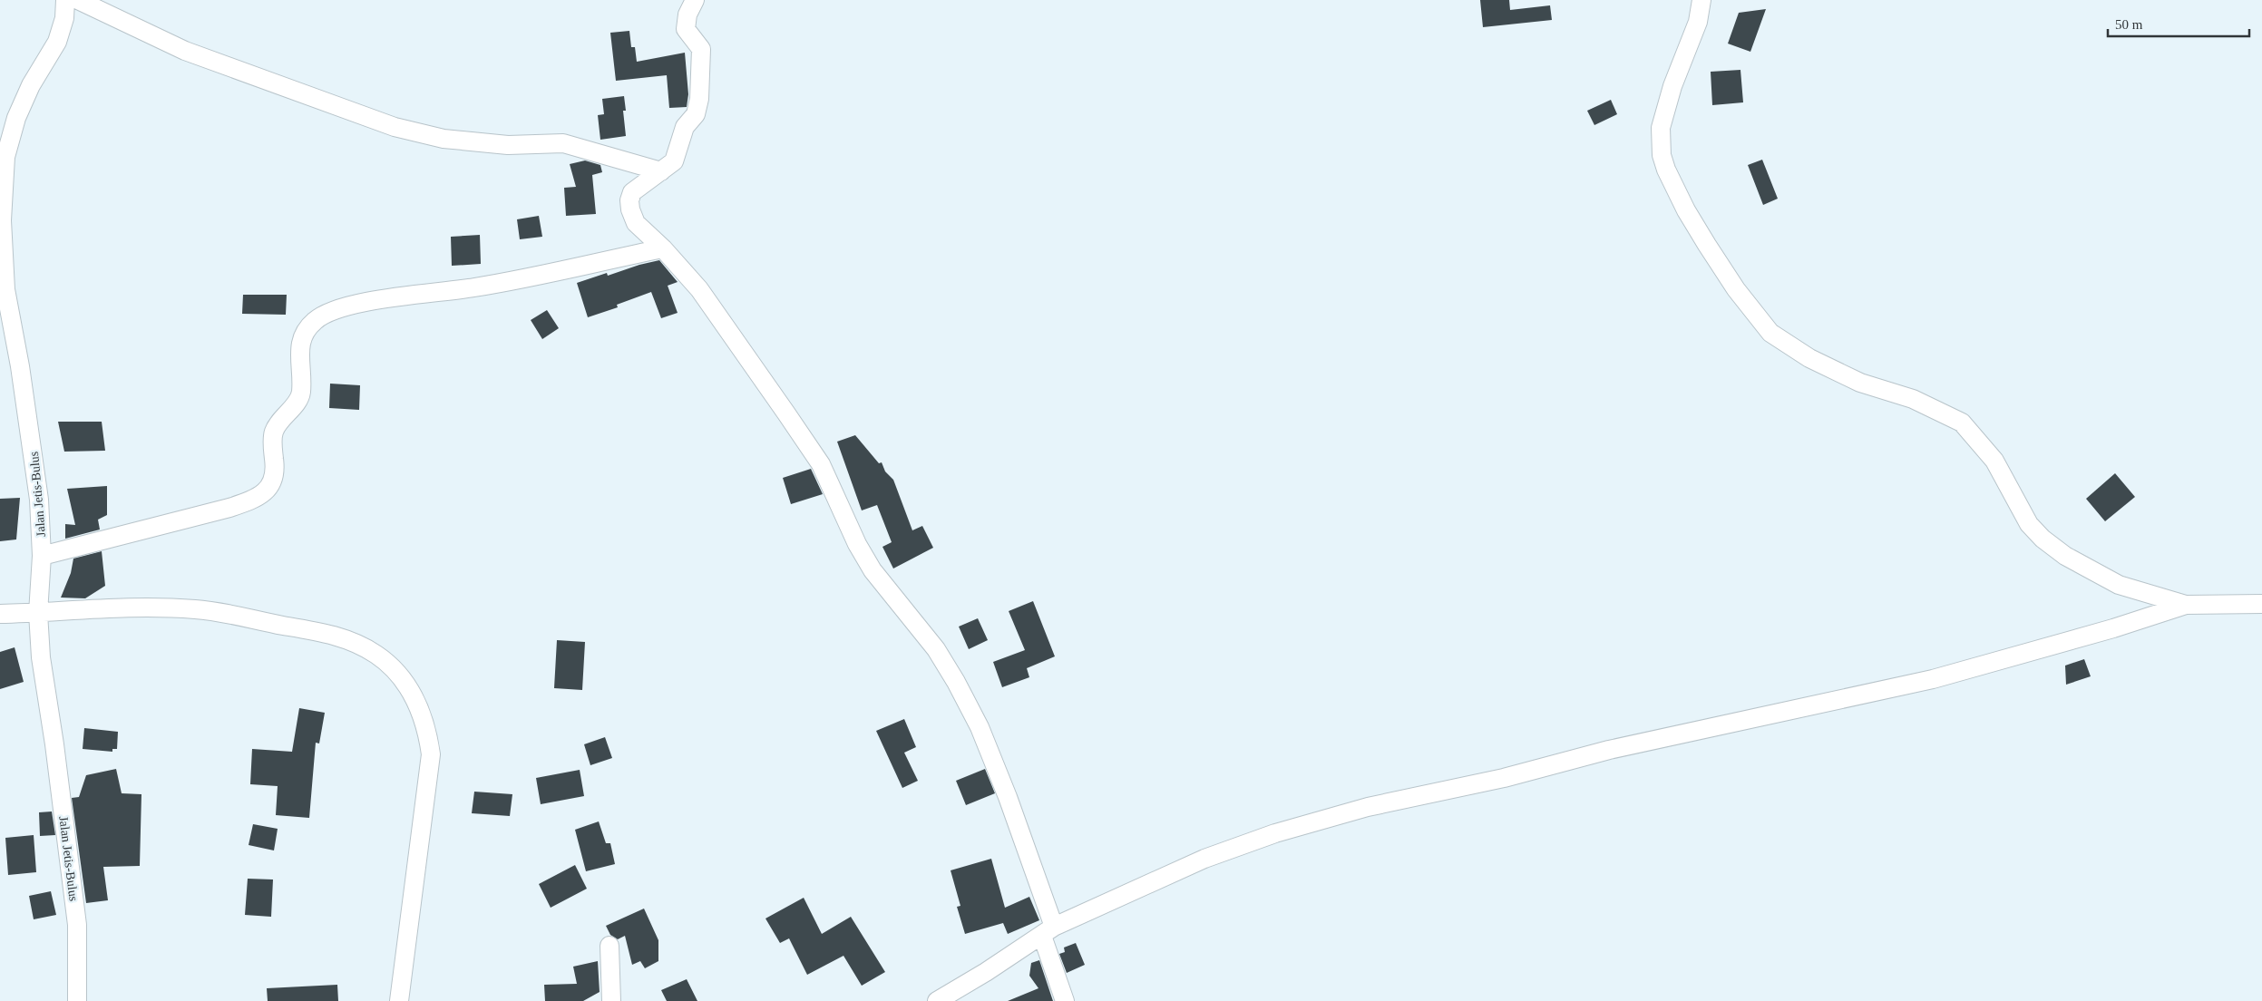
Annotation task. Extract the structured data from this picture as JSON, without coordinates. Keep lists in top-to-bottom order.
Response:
{
  "streets": {
    "street": ["Jalan Jetis-Bulus"]
  },
  "scale_bar": "50 m"
}
